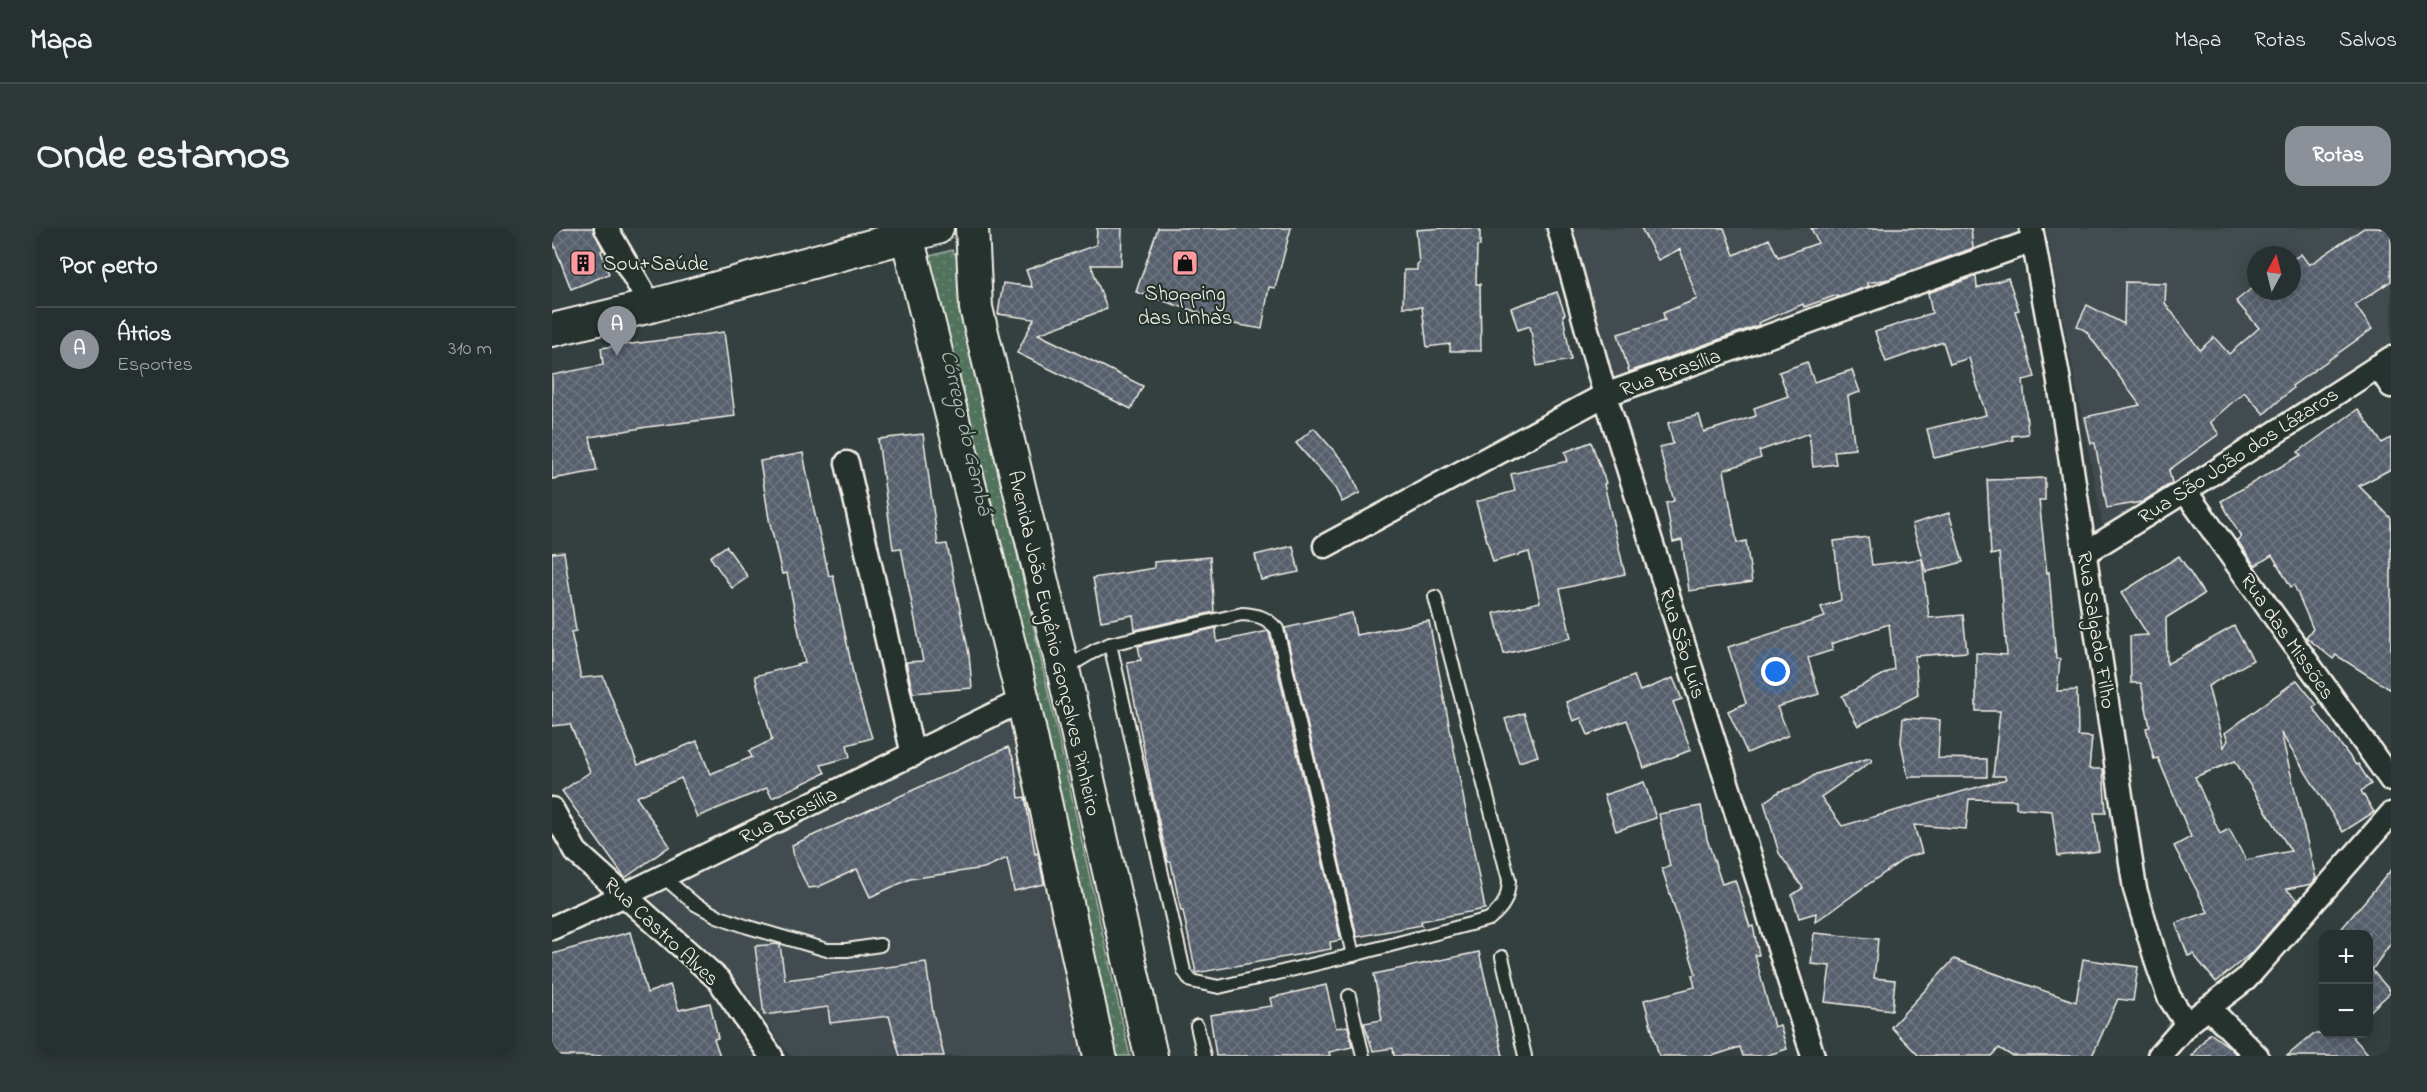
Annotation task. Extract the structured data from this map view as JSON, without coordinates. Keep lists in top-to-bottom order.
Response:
{
  "streets": {
    "street": [
      "Rua Brasília",
      "Rua São João dos Lázaros",
      "Rua Salgado Filho",
      "Rua das Missões",
      "Avenida João Eugênio Gonçalves Pinheiro",
      "Rua São Luís",
      "Rua Castro Alves"
    ]
  },
  "crossings": [
    ["Rua Brasília", "Rua Salgado Filho"],
    ["Rua Brasília", "Rua São Luís"],
    ["Rua Brasília", "Rua Castro Alves"],
    ["Rua São João dos Lázaros", "Rua Salgado Filho"],
    ["Rua São João dos Lázaros", "Rua das Missões"]
  ],
  "water": ["Córrego do Gambá"],
  "places": {
    "building": ["Sou+Saúde"],
    "shop": ["Shopping das Unhas"]
  },
  "north": "top",
  "page": {
    "header": "Mapa",
    "nav": ["Mapa", "Rotas", "Salvos"],
    "title": "Onde estamos",
    "buttons": "Rotas",
    "heading": "Por perto",
    "list": [
      {
        "mark": "A",
        "name": "Átrios",
        "note": "Esportes",
        "value": "310 m"
      }
    ],
    "pins": "A",
    "map_buttons": ["+", "−"]
  }
}
